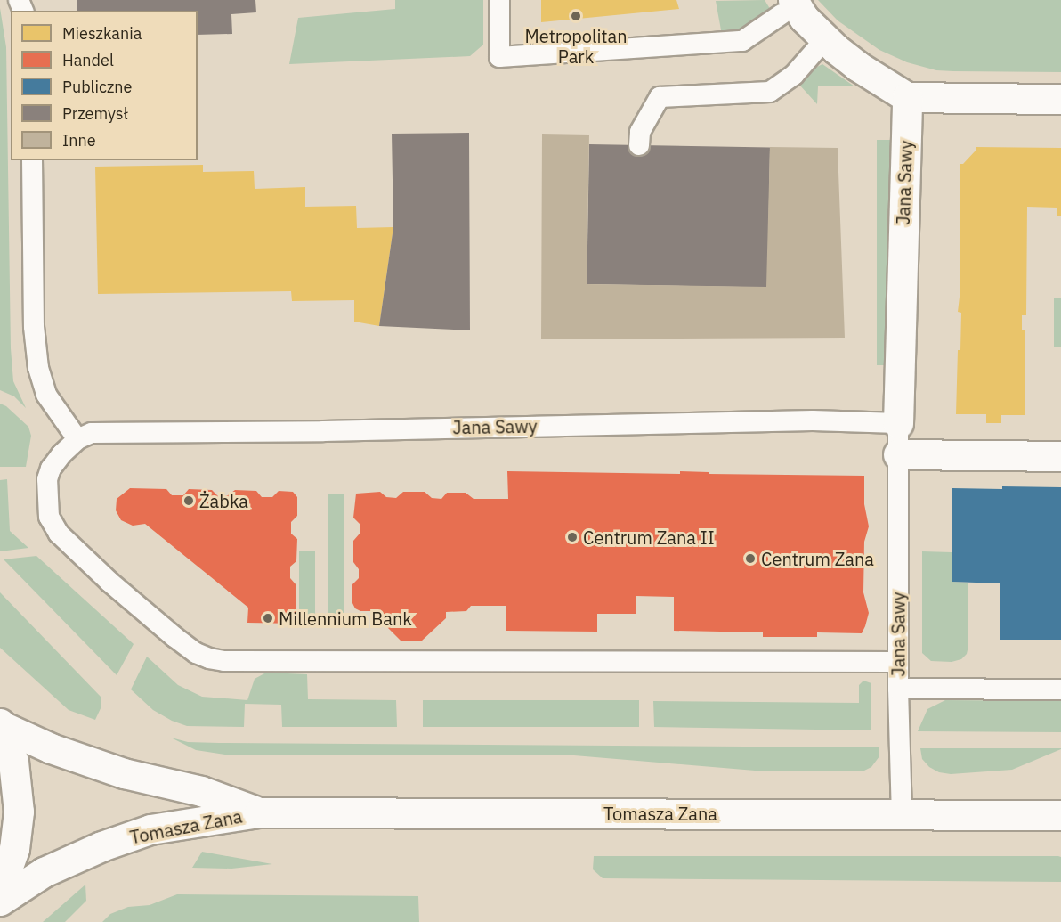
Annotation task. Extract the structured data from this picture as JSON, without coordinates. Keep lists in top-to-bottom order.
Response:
{
  "streets": {
    "street": ["Jana Sawy", "Tomasza Zana"]
  },
  "crossings": [
    ["Jana Sawy", "Tomasza Zana"]
  ],
  "places": [
    "Metropolitan Park",
    "Żabka",
    "Centrum Zana II",
    "Centrum Zana",
    "Millennium Bank"
  ],
  "legend": [
    "Mieszkania",
    "Handel",
    "Publiczne",
    "Przemysł",
    "Inne"
  ]
}
